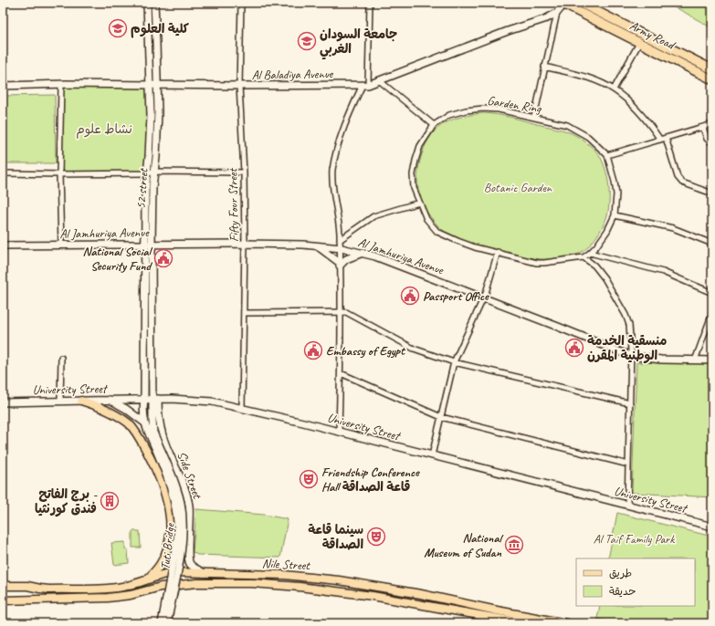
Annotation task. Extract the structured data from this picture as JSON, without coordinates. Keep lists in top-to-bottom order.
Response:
{
  "streets": {
    "highway": ["Army Road"],
    "main road": ["Nile Street"],
    "street": [
      "Al Baladiya Avenue",
      "Garden Ring",
      "52 street",
      "Fifty Four Street",
      "Al Jamhuriya Avenue",
      "University Street",
      "Side Street",
      "Tuti Bridge"
    ]
  },
  "crossings": [
    ["Army Road", "Al Baladiya Avenue"],
    ["Al Baladiya Avenue", "52 street"],
    ["Al Baladiya Avenue", "Fifty Four Street"],
    ["52 street", "Al Jamhuriya Avenue"],
    ["52 street", "University Street"],
    ["52 street", "Side Street"],
    ["Fifty Four Street", "Al Jamhuriya Avenue"],
    ["Fifty Four Street", "University Street"],
    ["University Street", "Side Street"],
    ["Side Street", "Nile Street"]
  ],
  "parks": ["نشاط علوم", "Botanic Garden", "Al Taif Family Park"],
  "places": {
    "school or university": ["كلية العلوم", "جامعة السودان الغربي"],
    "public building": [
      "National Social Security Fund",
      "Passport Office",
      "منسقية الخدمة الوطنية المقرن",
      "Embassy of Egypt"
    ],
    "theatre": ["Friendship Conference Hall قاعة الصداقة", "سينما قاعة الصداقة"],
    "building": ["برج الفاتح - فندق كورنثيا"],
    "museum": ["National Museum of Sudan"]
  },
  "legend": ["طريق", "حديقة"]
}
